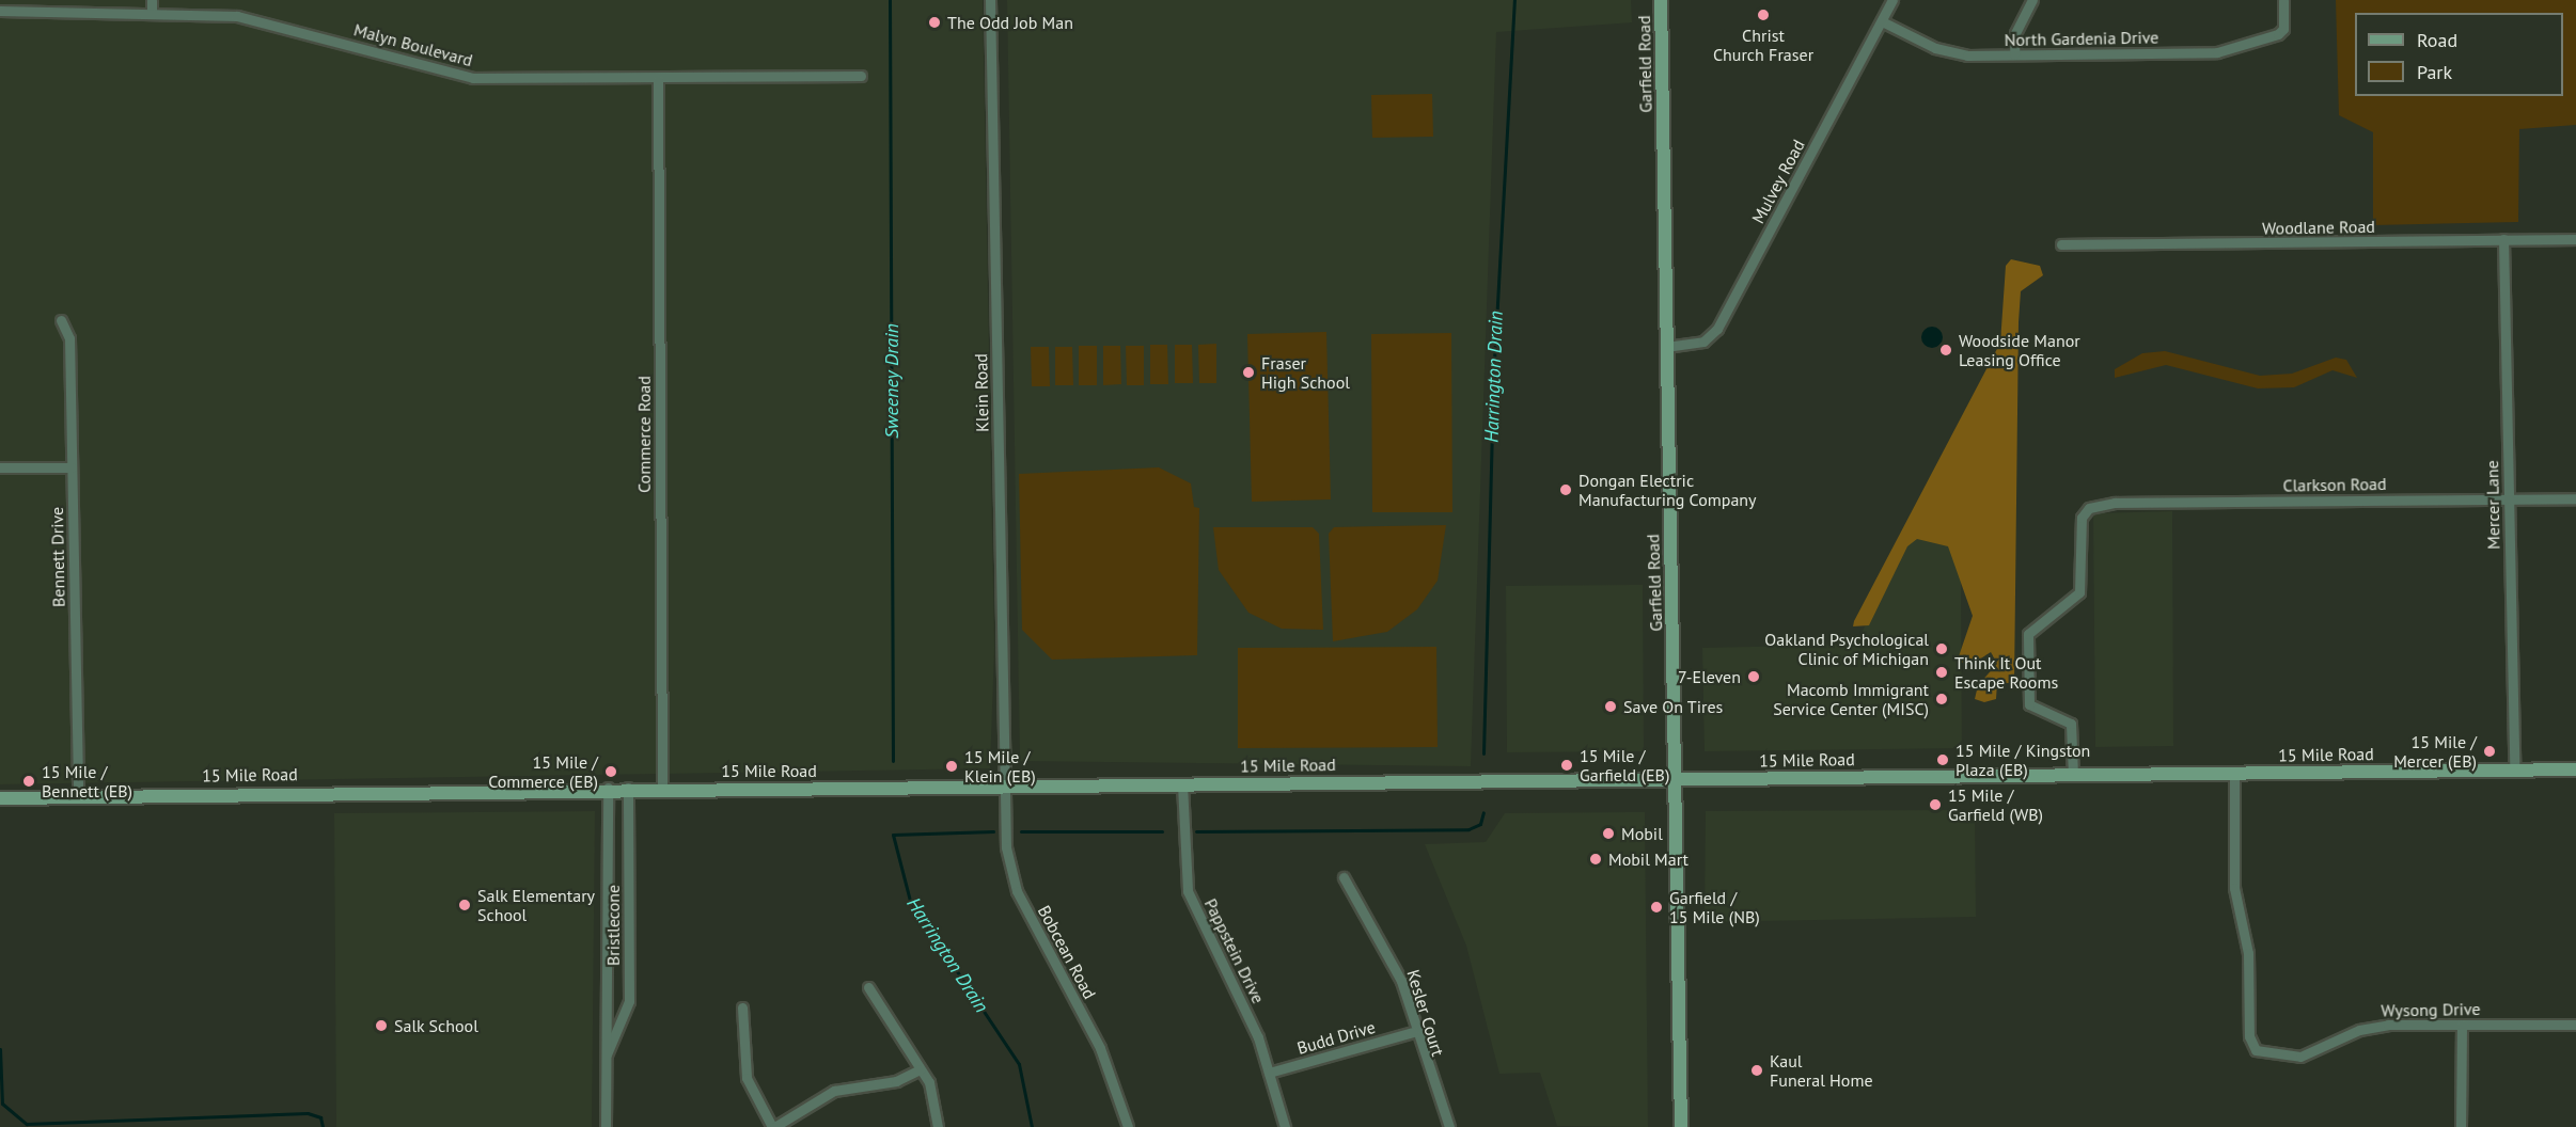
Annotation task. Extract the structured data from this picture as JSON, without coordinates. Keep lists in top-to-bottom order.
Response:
{
  "streets": {
    "main road": ["Garfield Road", "15 Mile Road"],
    "street": [
      "North Gardenia Drive",
      "Malyn Boulevard",
      "Mulvey Road",
      "Woodlane Road",
      "Klein Road",
      "Commerce Road",
      "Clarkson Road",
      "Mercer Lane",
      "Bennett Drive",
      "Bristlecone",
      "Pappstein Drive",
      "Bobcean Road",
      "Wysong Drive",
      "Kesler Court",
      "Budd Drive"
    ]
  },
  "crossings": [
    ["North Gardenia Drive", "Mulvey Road"],
    ["Malyn Boulevard", "Commerce Road"],
    ["Garfield Road", "Mulvey Road"],
    ["Garfield Road", "15 Mile Road"],
    ["Woodlane Road", "Mercer Lane"],
    ["Klein Road", "15 Mile Road"],
    ["Klein Road", "Bobcean Road"],
    ["Commerce Road", "15 Mile Road"],
    ["Clarkson Road", "Mercer Lane"],
    ["Clarkson Road", "15 Mile Road"],
    ["Mercer Lane", "15 Mile Road"],
    ["Bennett Drive", "15 Mile Road"],
    ["15 Mile Road", "Bristlecone"],
    ["15 Mile Road", "Pappstein Drive"],
    ["15 Mile Road", "Bobcean Road"],
    ["15 Mile Road", "Wysong Drive"],
    ["Pappstein Drive", "Budd Drive"],
    ["Kesler Court", "Budd Drive"]
  ],
  "water": ["Harrington Drain", "Sweeney Drain"],
  "places": [
    "Christ Church Fraser",
    "The Odd Job Man",
    "Woodside Manor Leasing Office",
    "Fraser High School",
    "Dongan Electric Manufacturing Company",
    "Oakland Psychological Clinic of Michigan",
    "Think It Out Escape Rooms",
    "7-Eleven",
    "Macomb Immigrant Service Center (MISC)",
    "Save On Tires",
    "15 Mile / Mercer (EB)",
    "15 Mile / Kingston Plaza (EB)",
    "15 Mile / Garfield (EB)",
    "15 Mile / Klein (EB)",
    "15 Mile / Commerce (EB)",
    "15 Mile / Bennett (EB)",
    "15 Mile / Garfield (WB)",
    "Mobil",
    "Mobil Mart",
    "Salk Elementary School",
    "Garfield / 15 Mile (NB)",
    "Salk School",
    "Kaul Funeral Home"
  ],
  "legend": ["Road", "Park"]
}
